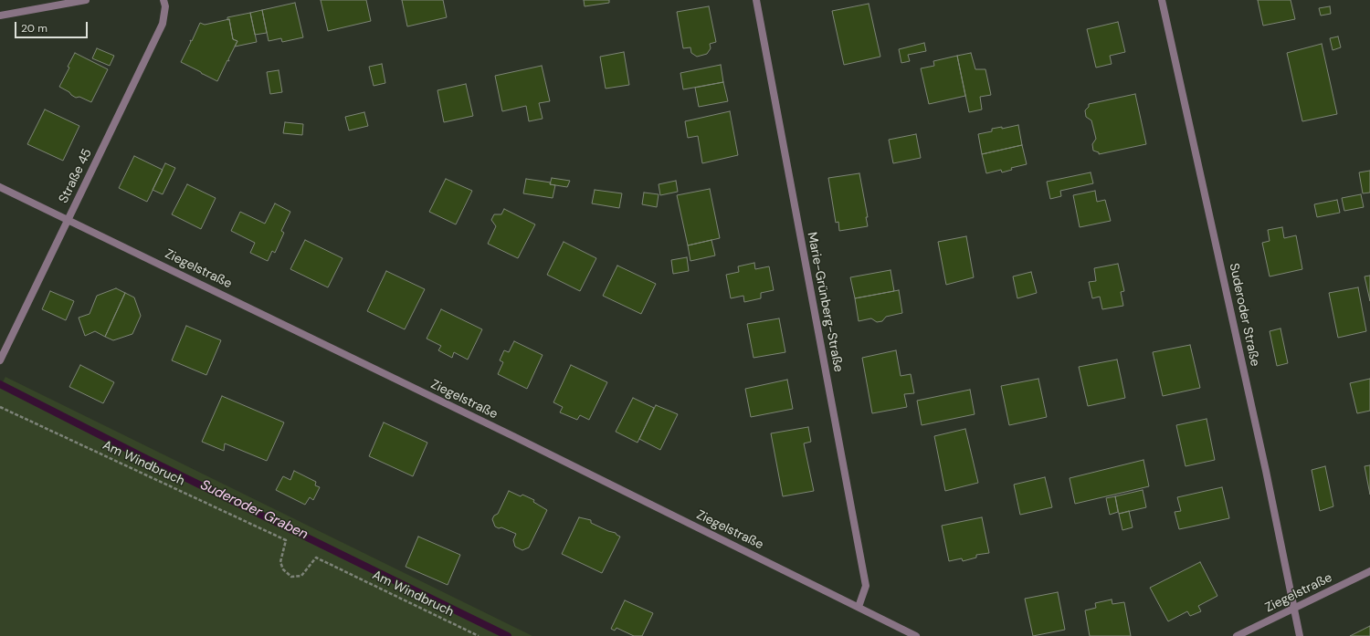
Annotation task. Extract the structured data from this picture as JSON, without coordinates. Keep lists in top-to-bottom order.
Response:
{
  "streets": {
    "street": [
      "Straße 45",
      "Ziegelstraße",
      "Marie-Grünberg-Straße",
      "Suderoder Straße"
    ],
    "path": ["Am Windbruch"]
  },
  "crossings": [
    ["Straße 45", "Ziegelstraße"],
    ["Ziegelstraße", "Marie-Grünberg-Straße"],
    ["Ziegelstraße", "Suderoder Straße"]
  ],
  "water": ["Suderoder Graben"],
  "scale_bar": "20 m"
}
